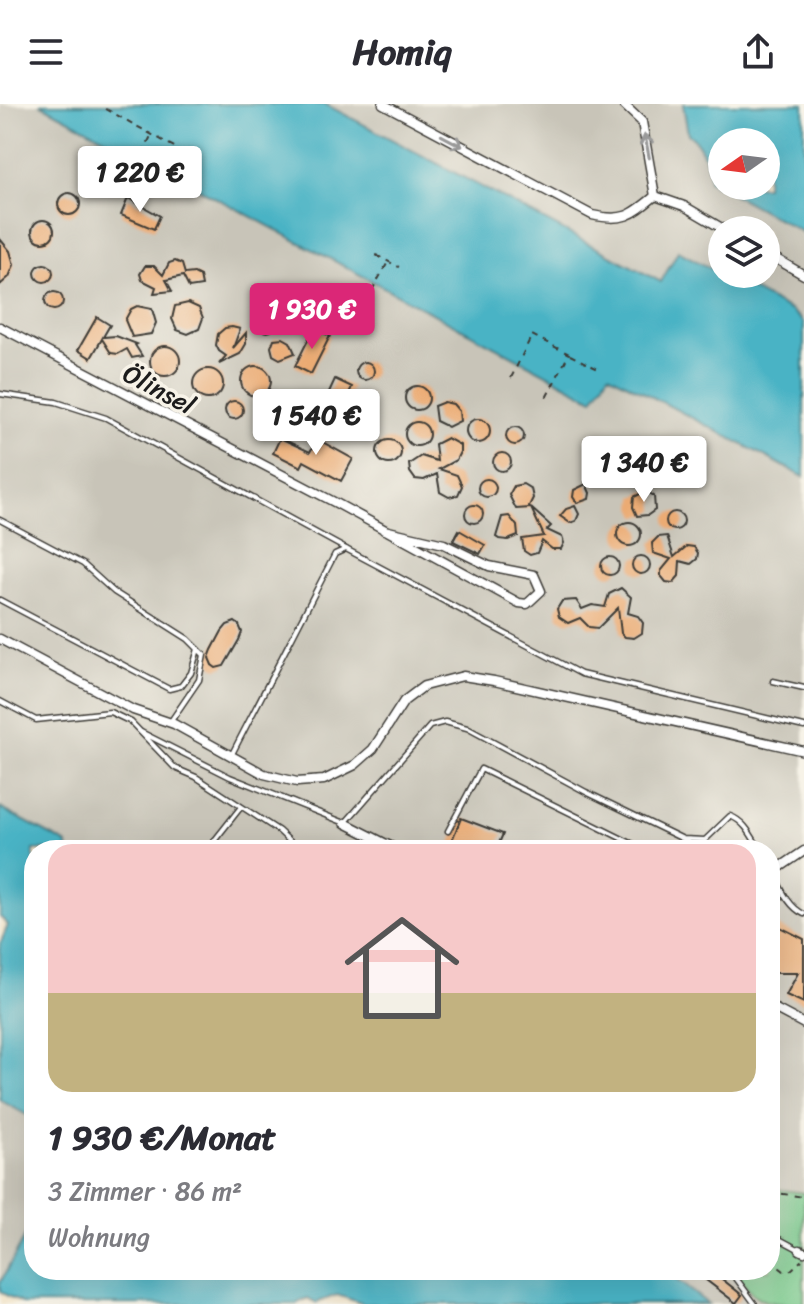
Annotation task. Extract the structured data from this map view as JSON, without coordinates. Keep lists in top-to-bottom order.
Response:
{
  "streets": {
    "street": ["Ölinsel"]
  },
  "north": "left",
  "page": {
    "header": "Homiq",
    "price": [
      "1 220 €",
      "1 930 €",
      "1 540 €",
      "1 340 €"
    ],
    "list": [
      {
        "name": "1 930 €/Monat",
        "note": "3 Zimmer · 86 m² · Wohnung"
      }
    ]
  }
}
